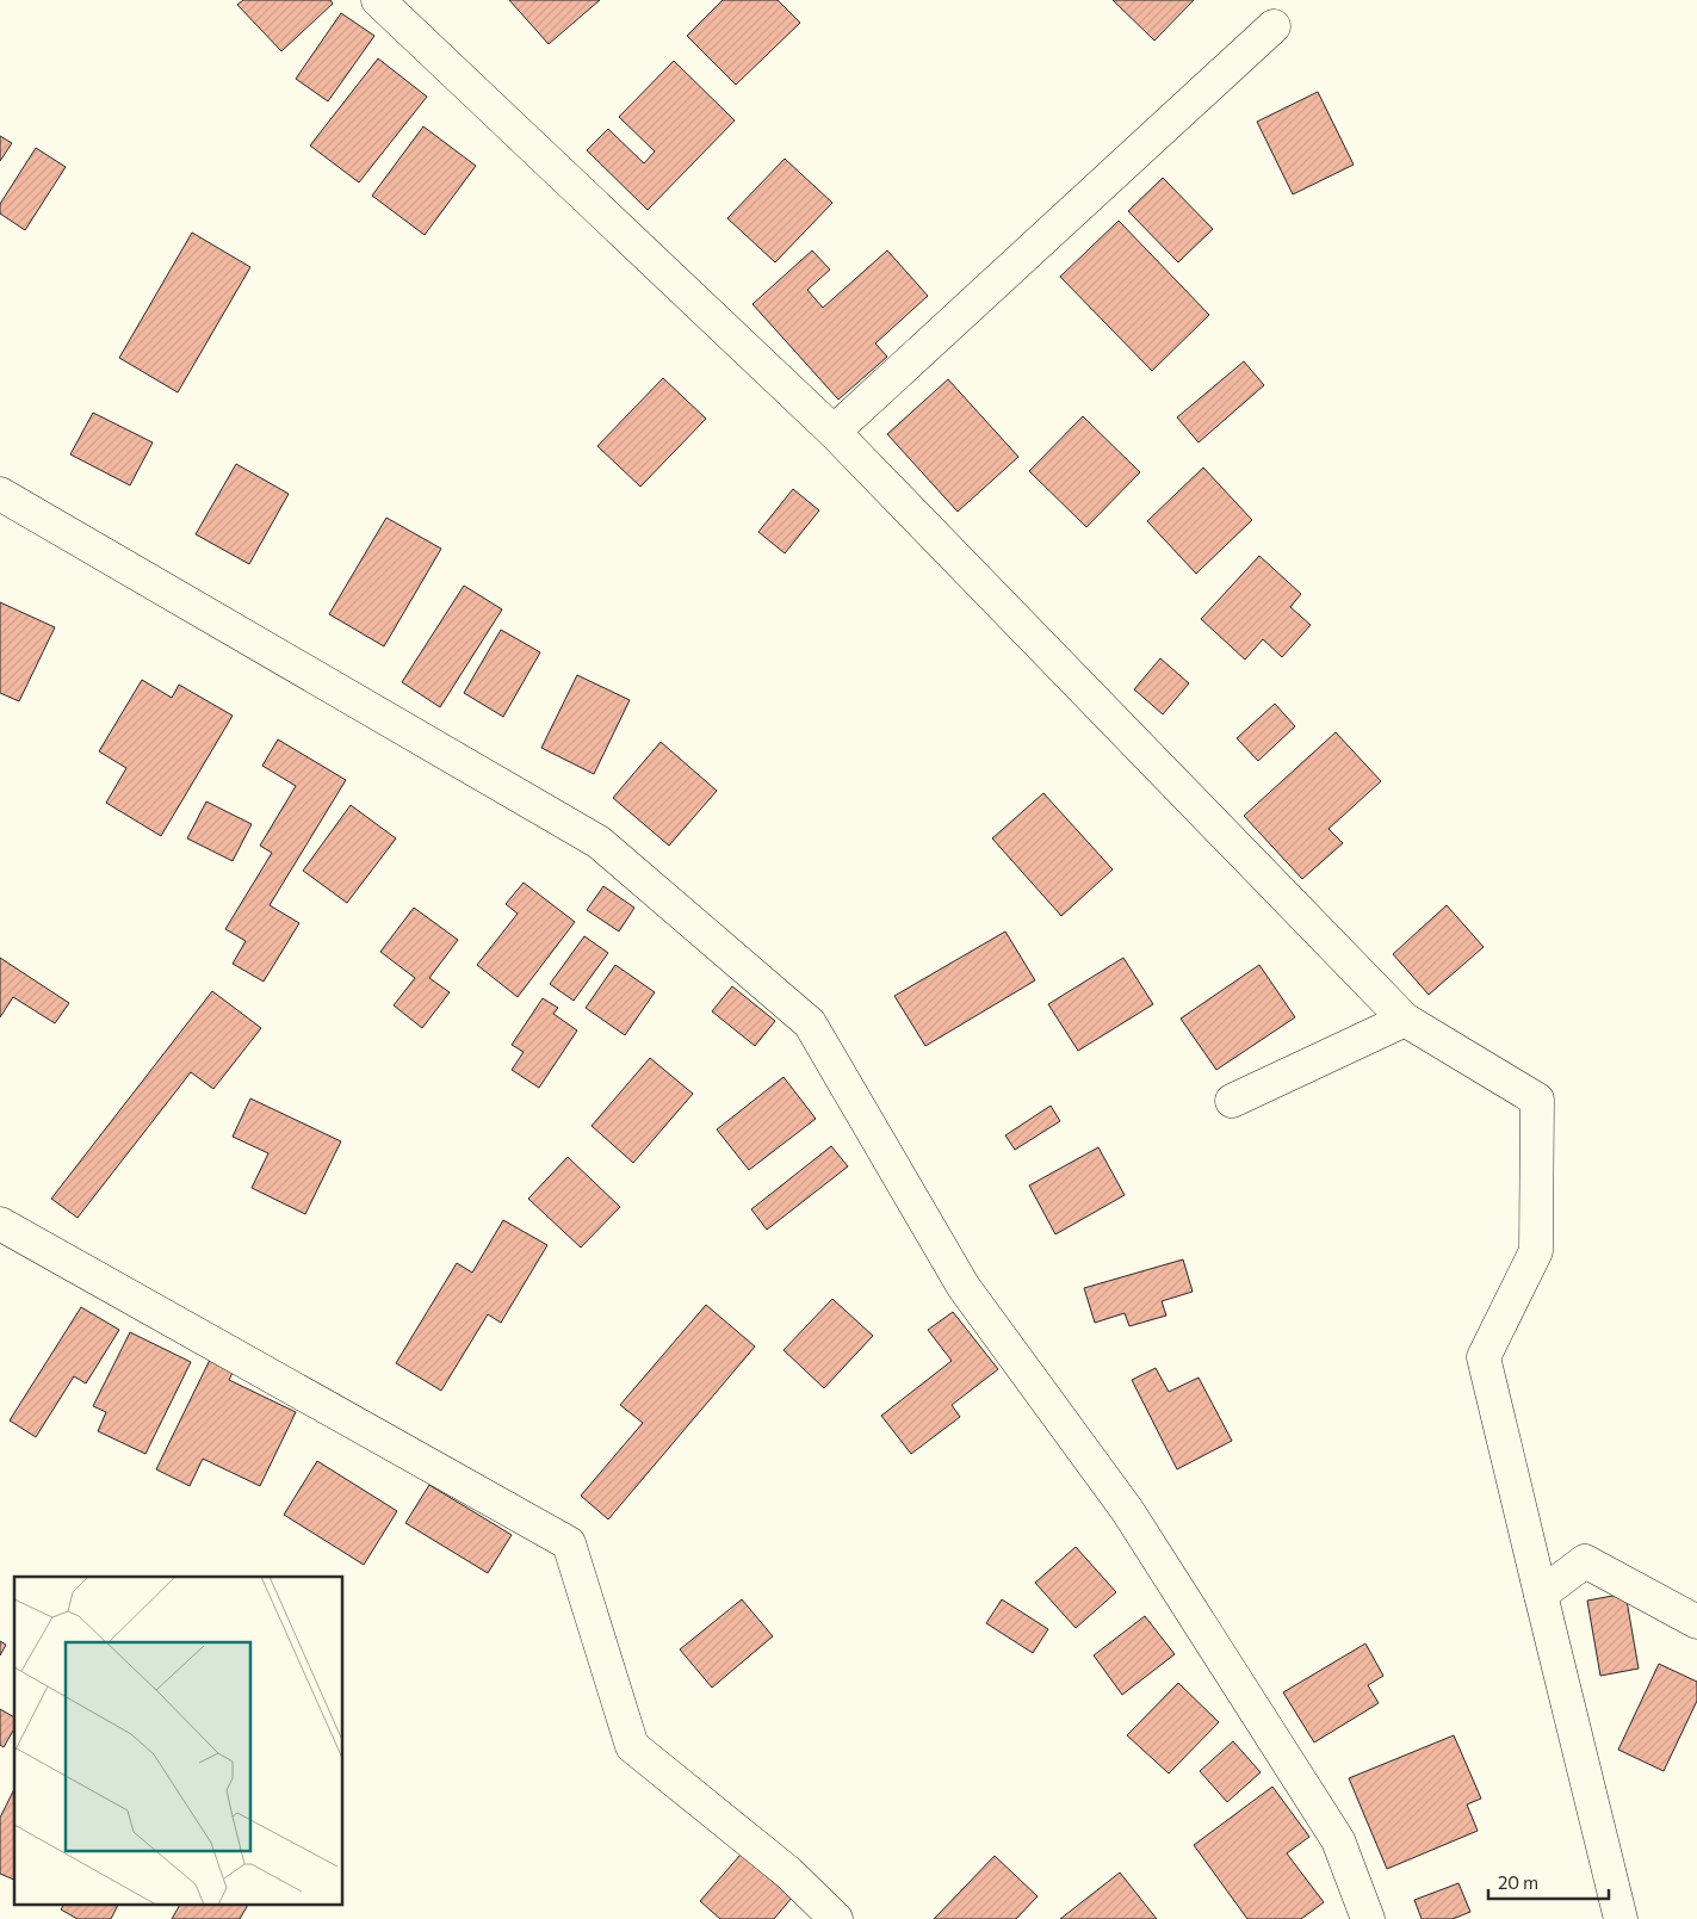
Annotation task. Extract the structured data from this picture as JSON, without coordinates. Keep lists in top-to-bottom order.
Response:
{
  "scale_bar": "20 m"
}
